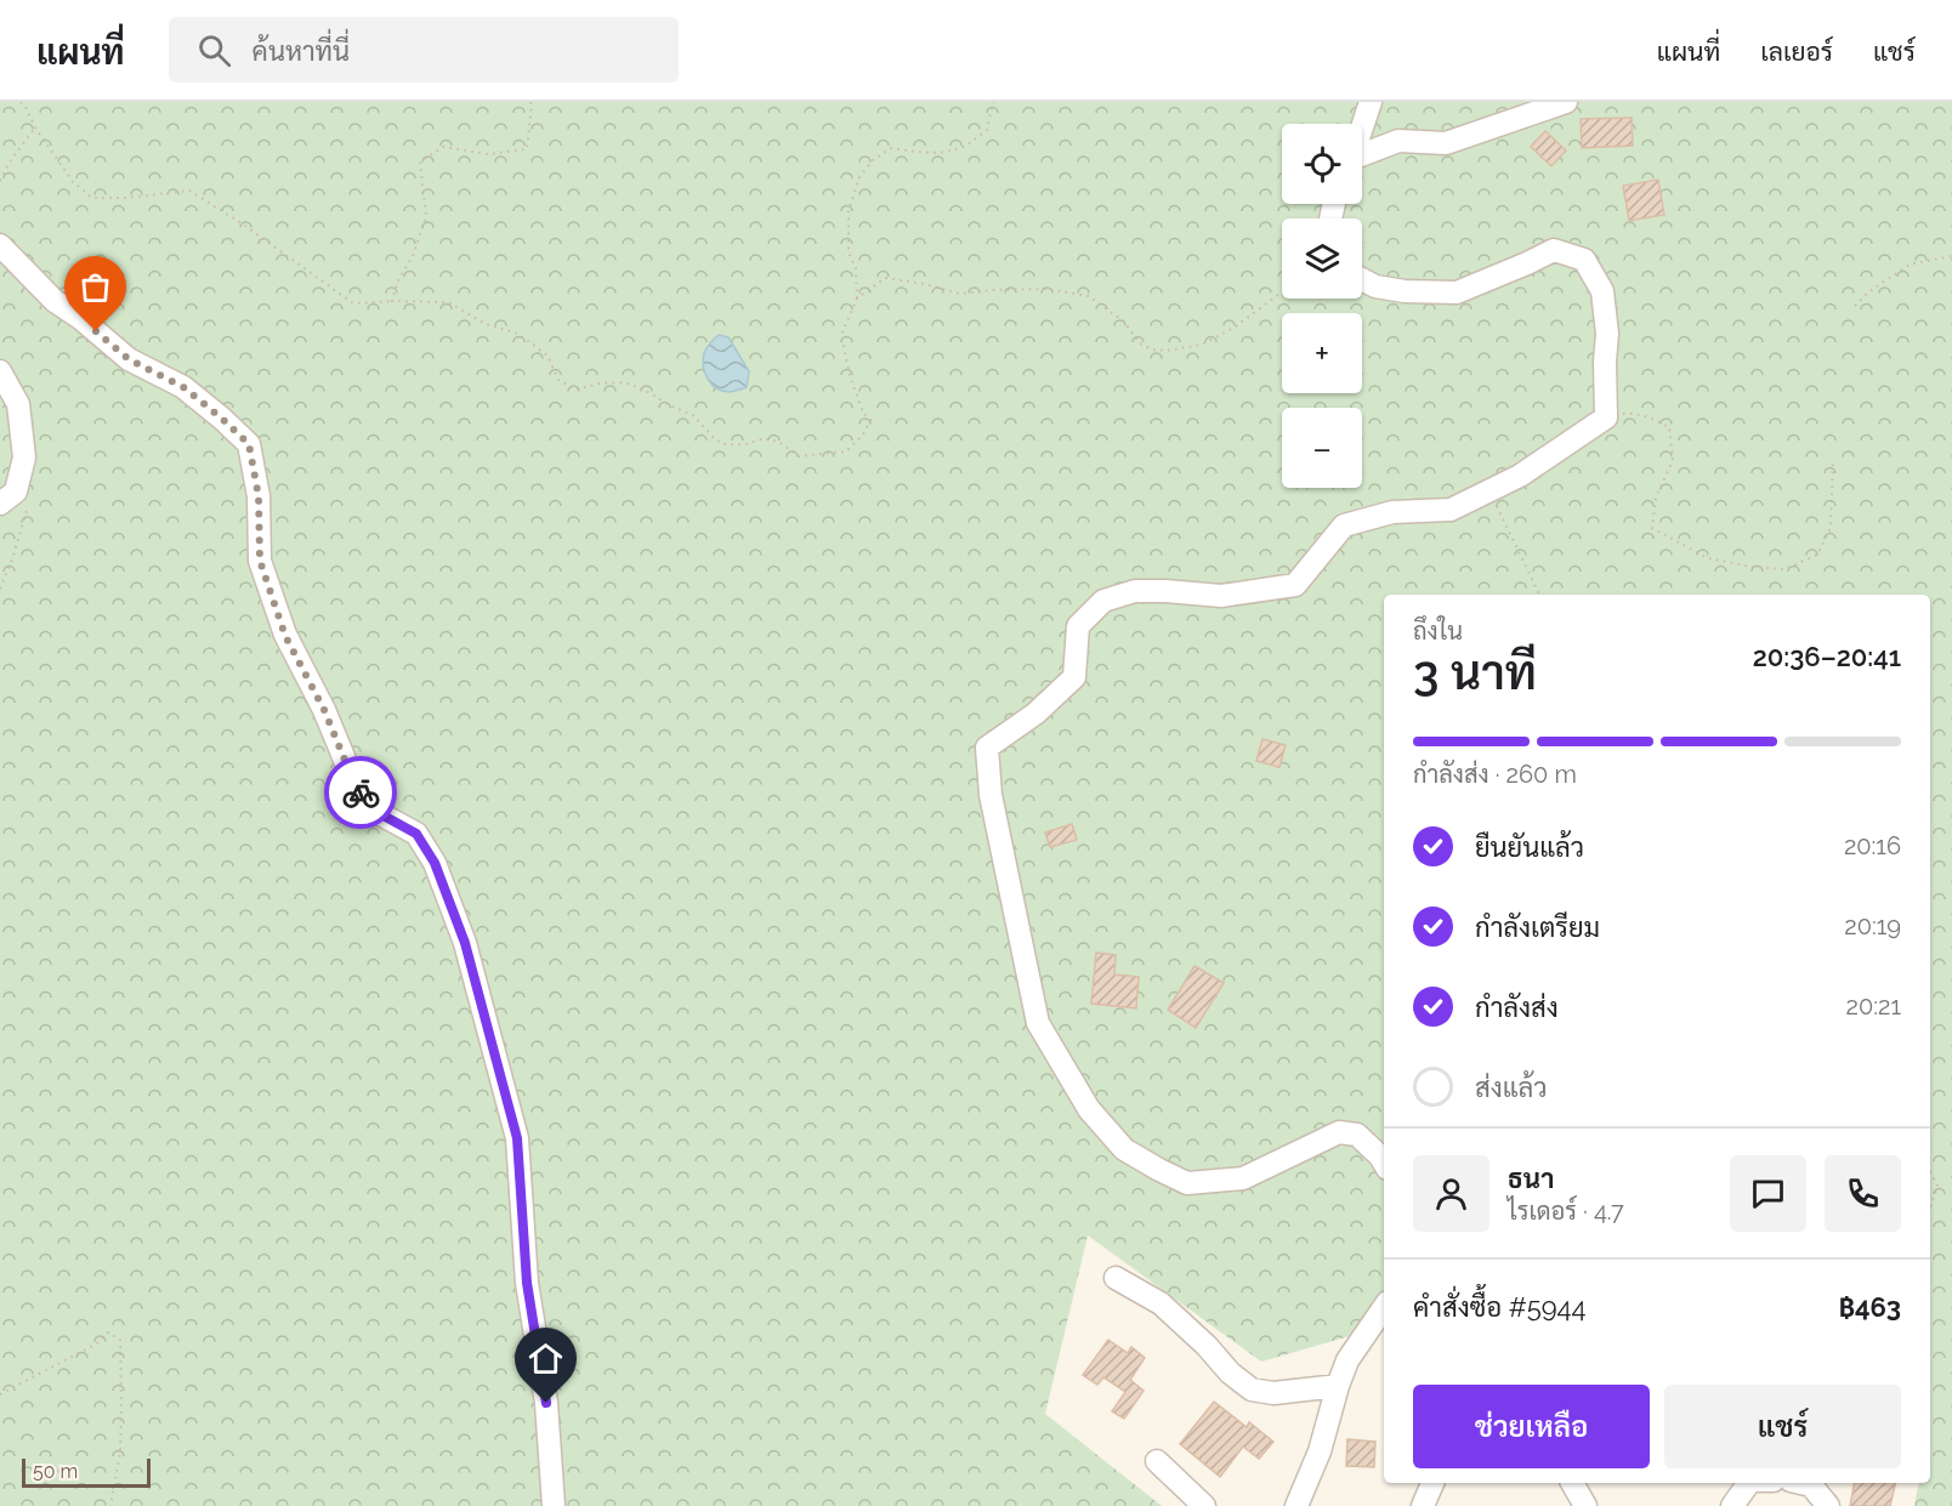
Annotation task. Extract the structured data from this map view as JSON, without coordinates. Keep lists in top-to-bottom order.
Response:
{
  "scale_bar": "50 m",
  "page": {
    "header": "แผนที่",
    "search": "ค้นหาที่นี่",
    "nav": ["แผนที่", "เลเยอร์", "แชร์"],
    "map_buttons": ["+", "−"],
    "heading": ["3 นาที", "ถึงใน", "20:36–20:41"],
    "panel": [
      "ธนา",
      "ไรเดอร์ · 4.7",
      "คำสั่งซื้อ #5944",
      "฿463"
    ],
    "bar": "กำลังส่ง · 260 m",
    "list": [
      ["ยืนยันแล้ว", "20:16"],
      ["กำลังเตรียม", "20:19"],
      ["กำลังส่ง", "20:21"],
      "ส่งแล้ว"
    ],
    "buttons": ["ช่วยเหลือ", "แชร์"],
    "scale": "50 m"
  }
}
